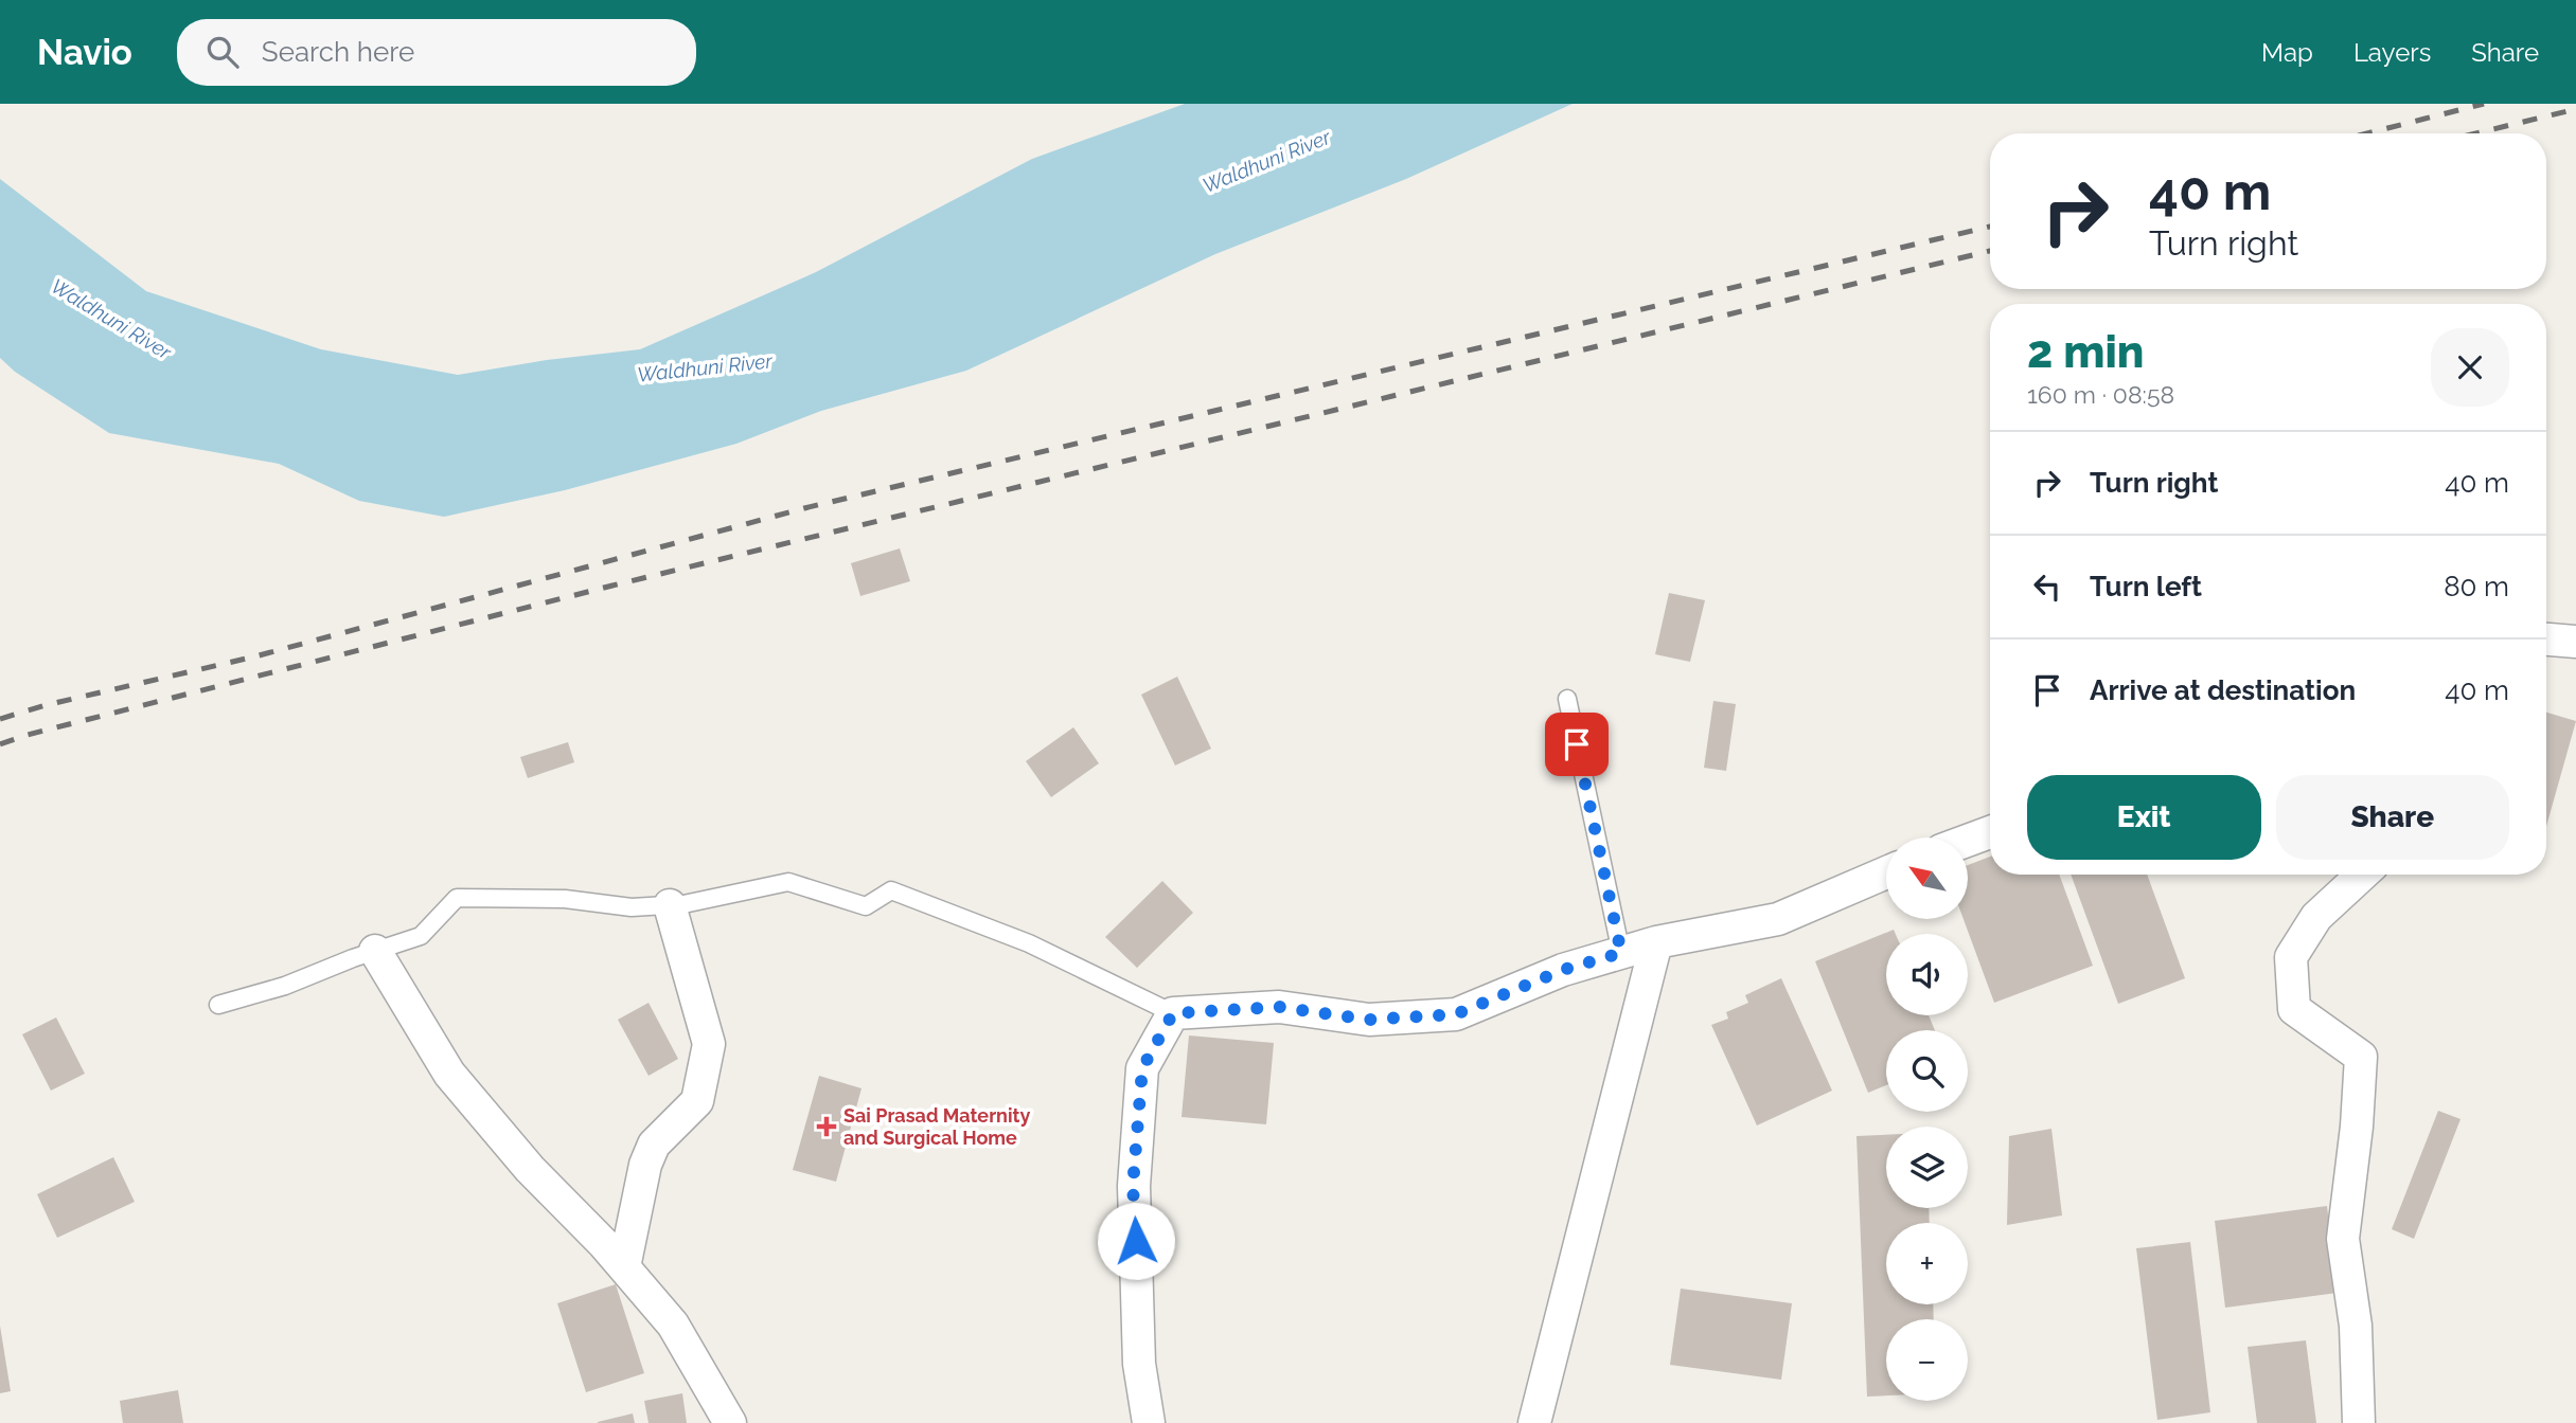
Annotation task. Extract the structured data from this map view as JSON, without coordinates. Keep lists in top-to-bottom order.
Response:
{
  "water": ["Waldhuni River"],
  "places": {
    "health": ["Sai Prasad Maternity and Surgical Home"]
  },
  "north": "top left",
  "page": {
    "header": "Navio",
    "search": "Search here",
    "nav": ["Map", "Layers", "Share"],
    "turn": ["40 m", "Turn right"],
    "heading": ["2 min", "160 m · 08:58"],
    "list": [
      {
        "name": "Turn right",
        "value": "40 m"
      },
      {
        "name": "Turn left",
        "value": "80 m"
      },
      {
        "name": "Arrive at destination",
        "value": "40 m"
      }
    ],
    "buttons": ["Exit", "Share"],
    "map_buttons": ["+", "−"]
  }
}
